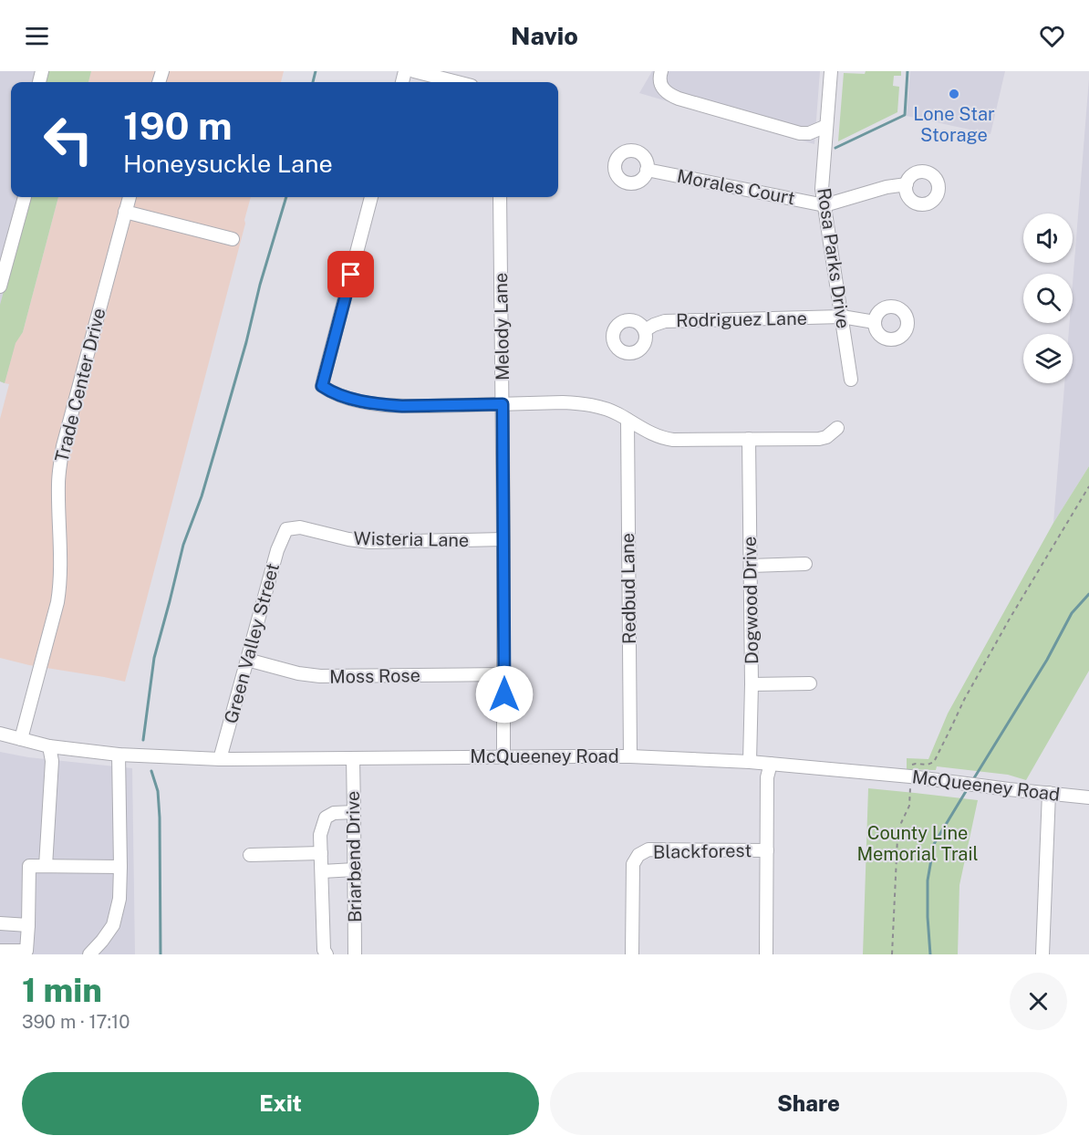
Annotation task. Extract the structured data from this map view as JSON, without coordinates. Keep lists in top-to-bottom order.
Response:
{
  "streets": {
    "street": [
      "Morales Court",
      "Rosa Parks Drive",
      "Rodriguez Lane",
      "Melody Lane",
      "Trade Center Drive",
      "Wisteria Lane",
      "Redbud Lane",
      "Dogwood Drive",
      "Green Valley Street",
      "Moss Rose",
      "McQueeney Road",
      "Blackforest",
      "Briarbend Drive"
    ]
  },
  "crossings": [
    ["Morales Court", "Rosa Parks Drive"],
    ["Rosa Parks Drive", "Rodriguez Lane"],
    ["Melody Lane", "Wisteria Lane"],
    ["Melody Lane", "Moss Rose"],
    ["Melody Lane", "McQueeney Road"],
    ["Trade Center Drive", "McQueeney Road"],
    ["Wisteria Lane", "Green Valley Street"],
    ["Redbud Lane", "McQueeney Road"],
    ["Dogwood Drive", "McQueeney Road"],
    ["Green Valley Street", "Moss Rose"],
    ["Green Valley Street", "McQueeney Road"],
    ["McQueeney Road", "Briarbend Drive"]
  ],
  "parks": ["County Line Memorial Trail"],
  "places": ["Lone Star Storage"],
  "page": {
    "header": "Navio",
    "turn": ["190 m", "Honeysuckle Lane"],
    "heading": ["1 min", "390 m · 17:10"],
    "buttons": ["Exit", "Share"]
  }
}
